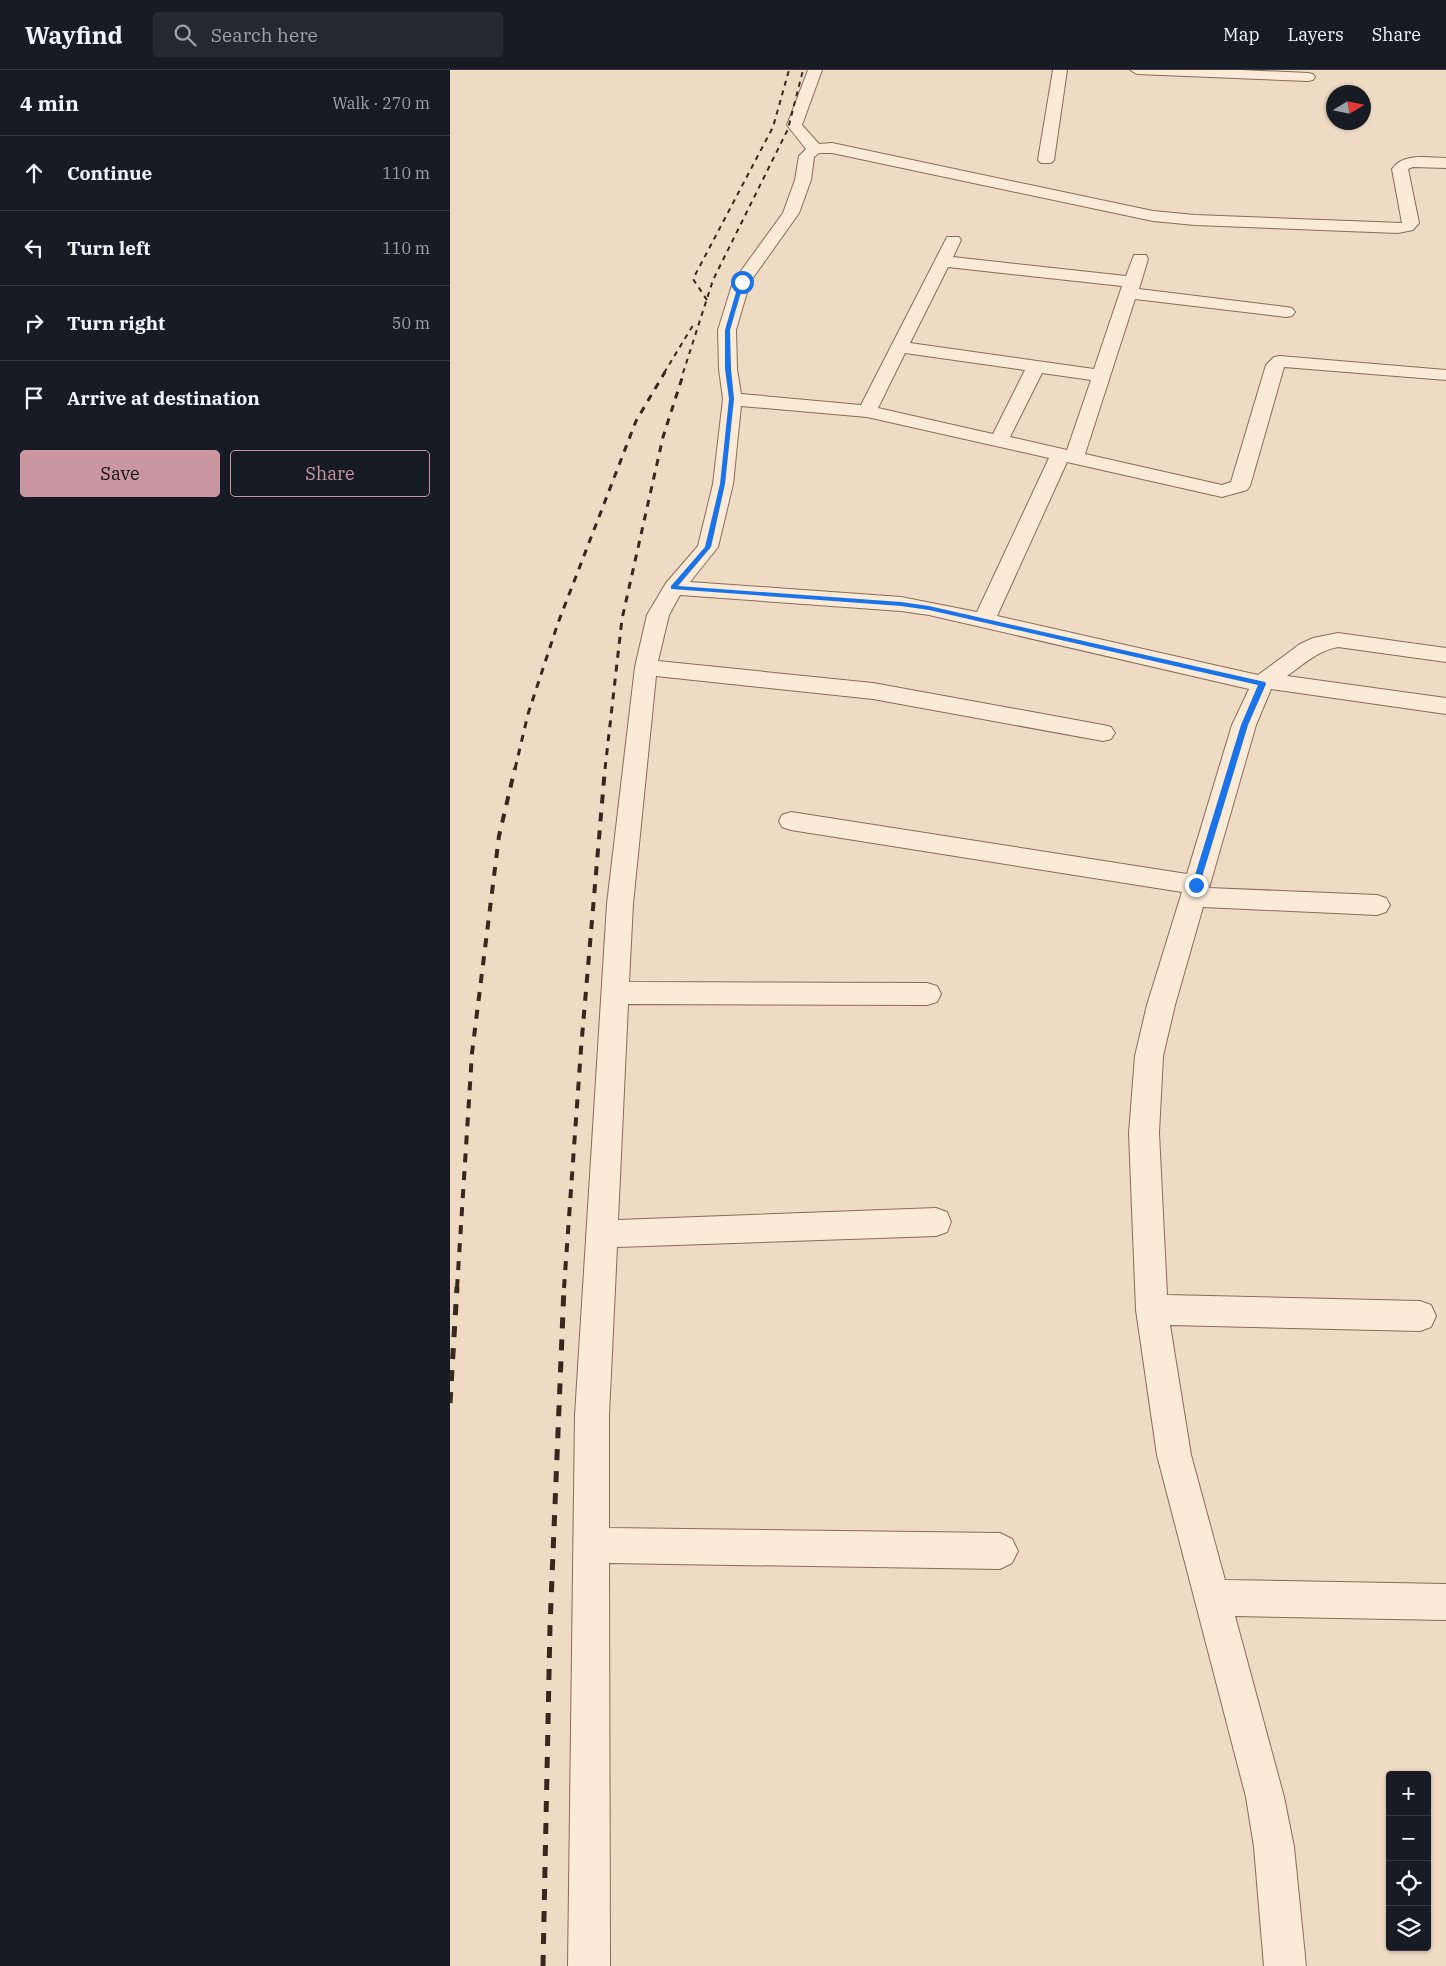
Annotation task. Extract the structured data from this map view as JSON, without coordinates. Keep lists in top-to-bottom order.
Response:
{
  "north": "right",
  "page": {
    "header": "Wayfind",
    "search": "Search here",
    "nav": ["Map", "Layers", "Share"],
    "heading": ["4 min", "Walk · 270 m"],
    "list": [
      ["Continue", "110 m"],
      ["Turn left", "110 m"],
      ["Turn right", "50 m"],
      "Arrive at destination"
    ],
    "buttons": ["Save", "Share"],
    "map_buttons": ["+", "−"]
  }
}
